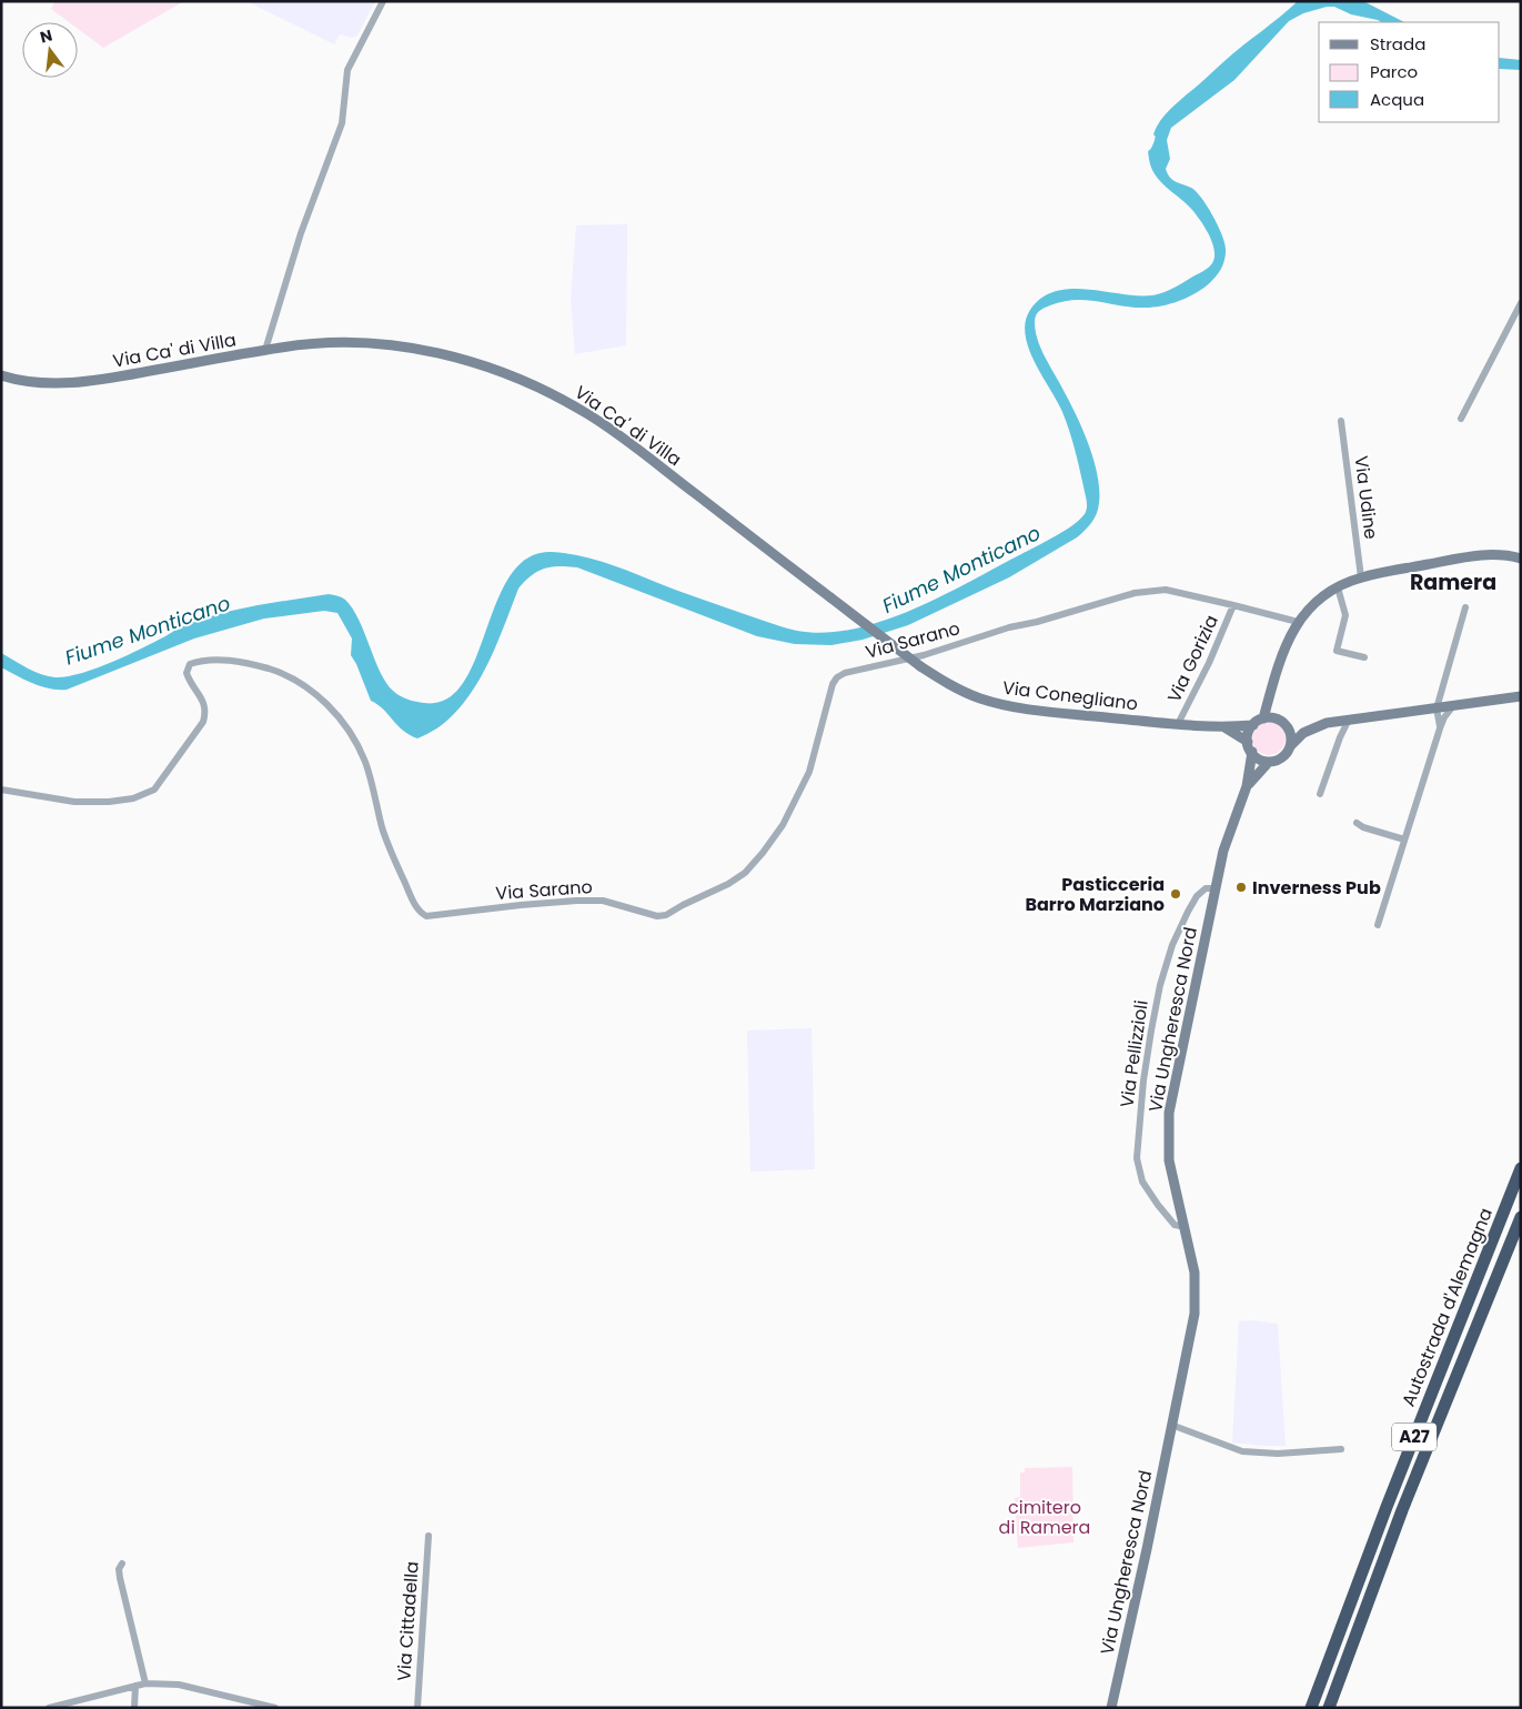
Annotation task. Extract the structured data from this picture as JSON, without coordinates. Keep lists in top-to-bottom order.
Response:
{
  "streets": {
    "highway": ["Autostrada d'Alemagna", "A27"],
    "main road": ["Via Ca' di Villa", "Via Conegliano", "Via Ungheresca Nord"],
    "street": [
      "Via Udine",
      "Via Sarano",
      "Via Gorizia",
      "Via Pellizzioli",
      "Via Cittadella"
    ]
  },
  "crossings": [
    ["Via Ca' di Villa", "Via Conegliano"],
    ["Via Sarano", "Via Gorizia"],
    ["Via Gorizia", "Via Conegliano"],
    ["Via Conegliano", "Via Ungheresca Nord"],
    ["Via Ungheresca Nord", "Via Pellizzioli"]
  ],
  "districts": ["Ramera"],
  "water": ["Fiume Monticano"],
  "parks": ["cimitero di Ramera"],
  "places": ["Inverness Pub", "Pasticceria Barro Marziano"],
  "legend": ["Strada", "Parco", "Acqua"],
  "north": "top"
}
